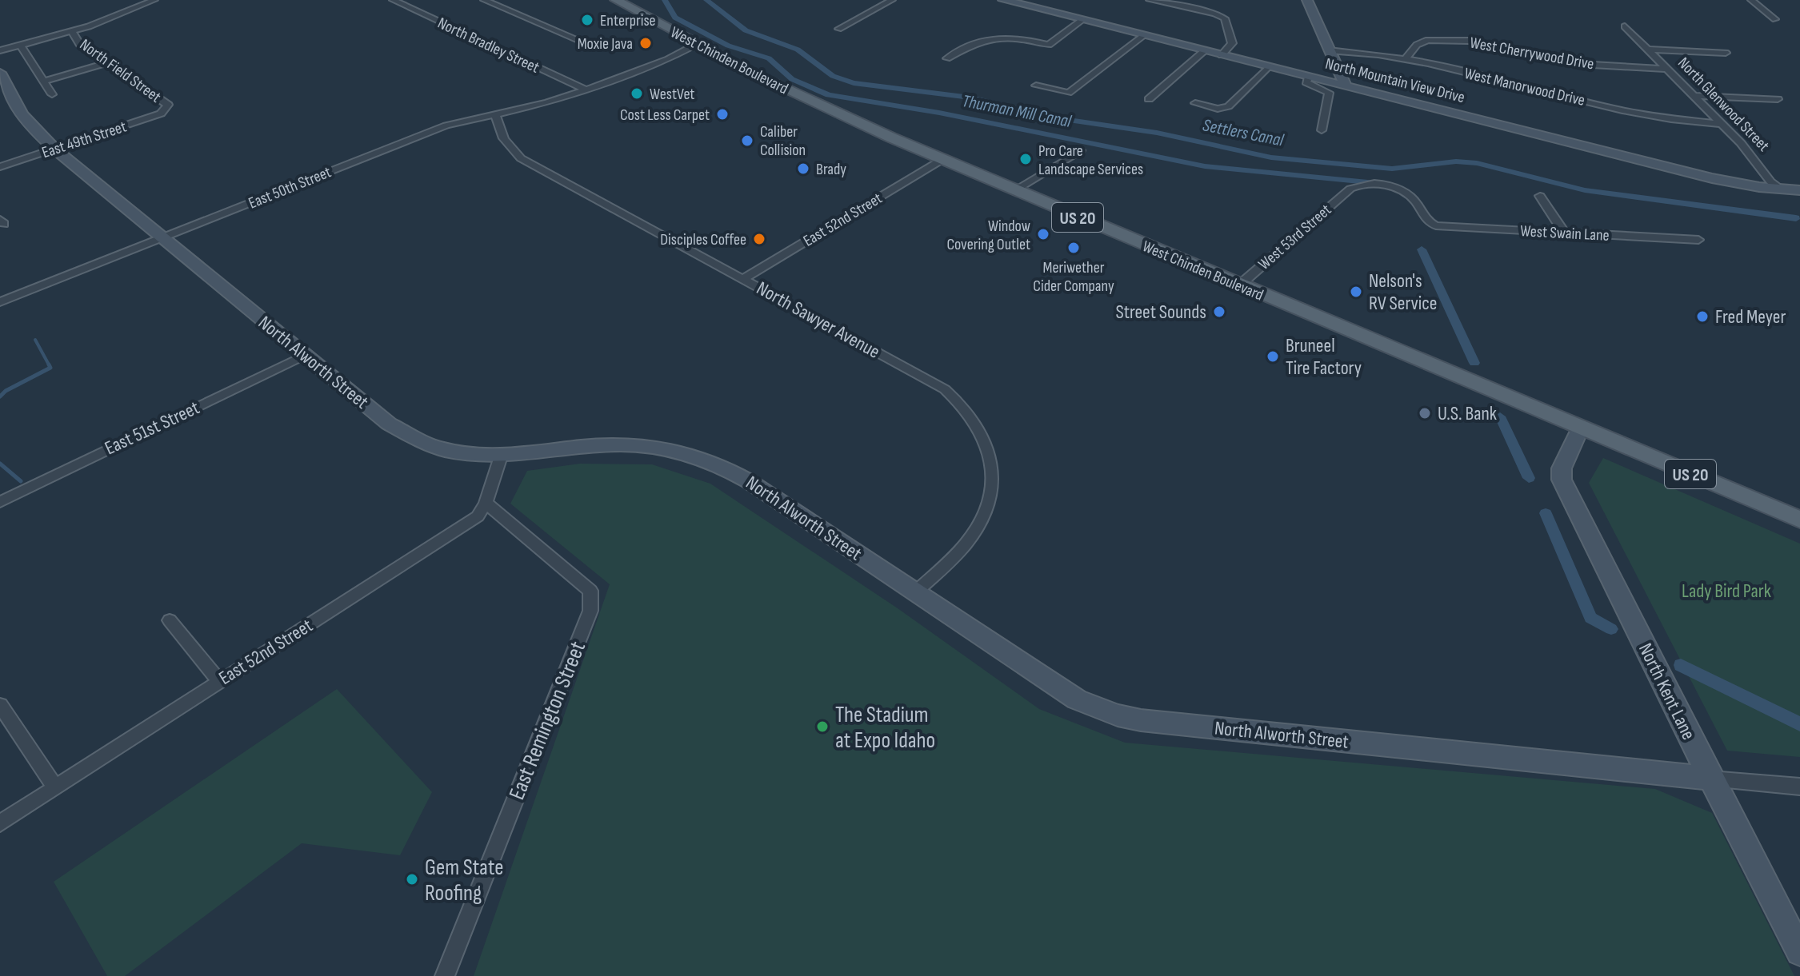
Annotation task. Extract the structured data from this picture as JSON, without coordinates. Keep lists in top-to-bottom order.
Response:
{
  "streets": {
    "main road": ["West Chinden Boulevard", "US 20"],
    "street": [
      "North Bradley Street",
      "West Cherrywood Drive",
      "North Field Street",
      "North Mountain View Drive",
      "West Manorwood Drive",
      "North Glenwood Street",
      "East 49th Street",
      "East 50th Street",
      "East 52nd Street",
      "West Swain Lane",
      "West 53rd Street",
      "North Sawyer Avenue",
      "North Alworth Street",
      "East 51st Street",
      "North Kent Lane",
      "East Remington Street"
    ]
  },
  "crossings": [
    ["North Bradley Street", "East 50th Street"],
    ["West Cherrywood Drive", "West Manorwood Drive"],
    ["West Cherrywood Drive", "North Glenwood Street"],
    ["West Chinden Boulevard", "East 50th Street"],
    ["West Chinden Boulevard", "East 52nd Street"],
    ["West Chinden Boulevard", "West 53rd Street"],
    ["West Chinden Boulevard", "North Kent Lane"],
    ["North Field Street", "East 49th Street"],
    ["North Mountain View Drive", "North Glenwood Street"],
    ["West Manorwood Drive", "North Glenwood Street"],
    ["East 49th Street", "North Alworth Street"],
    ["East 50th Street", "North Sawyer Avenue"],
    ["East 50th Street", "North Alworth Street"],
    ["East 52nd Street", "North Sawyer Avenue"],
    ["East 52nd Street", "North Alworth Street"],
    ["East 52nd Street", "East Remington Street"],
    ["West Swain Lane", "West 53rd Street"],
    ["North Sawyer Avenue", "North Alworth Street"],
    ["North Alworth Street", "East 51st Street"],
    ["North Alworth Street", "North Kent Lane"]
  ],
  "water": ["Thurman Mill Canal", "Settlers Canal"],
  "parks": ["Lady Bird Park"],
  "places": [
    "Enterprise",
    "Moxie Java",
    "WestVet",
    "Cost Less Carpet",
    "Caliber Collision",
    "Pro Care Landscape Services",
    "Brady",
    "Window Covering Outlet",
    "Disciples Coffee",
    "Meriwether Cider Company",
    "Nelson's RV Service",
    "Street Sounds",
    "Fred Meyer",
    "Bruneel Tire Factory",
    "U.S. Bank",
    "The Stadium at Expo Idaho",
    "Gem State Roofing"
  ]
}
